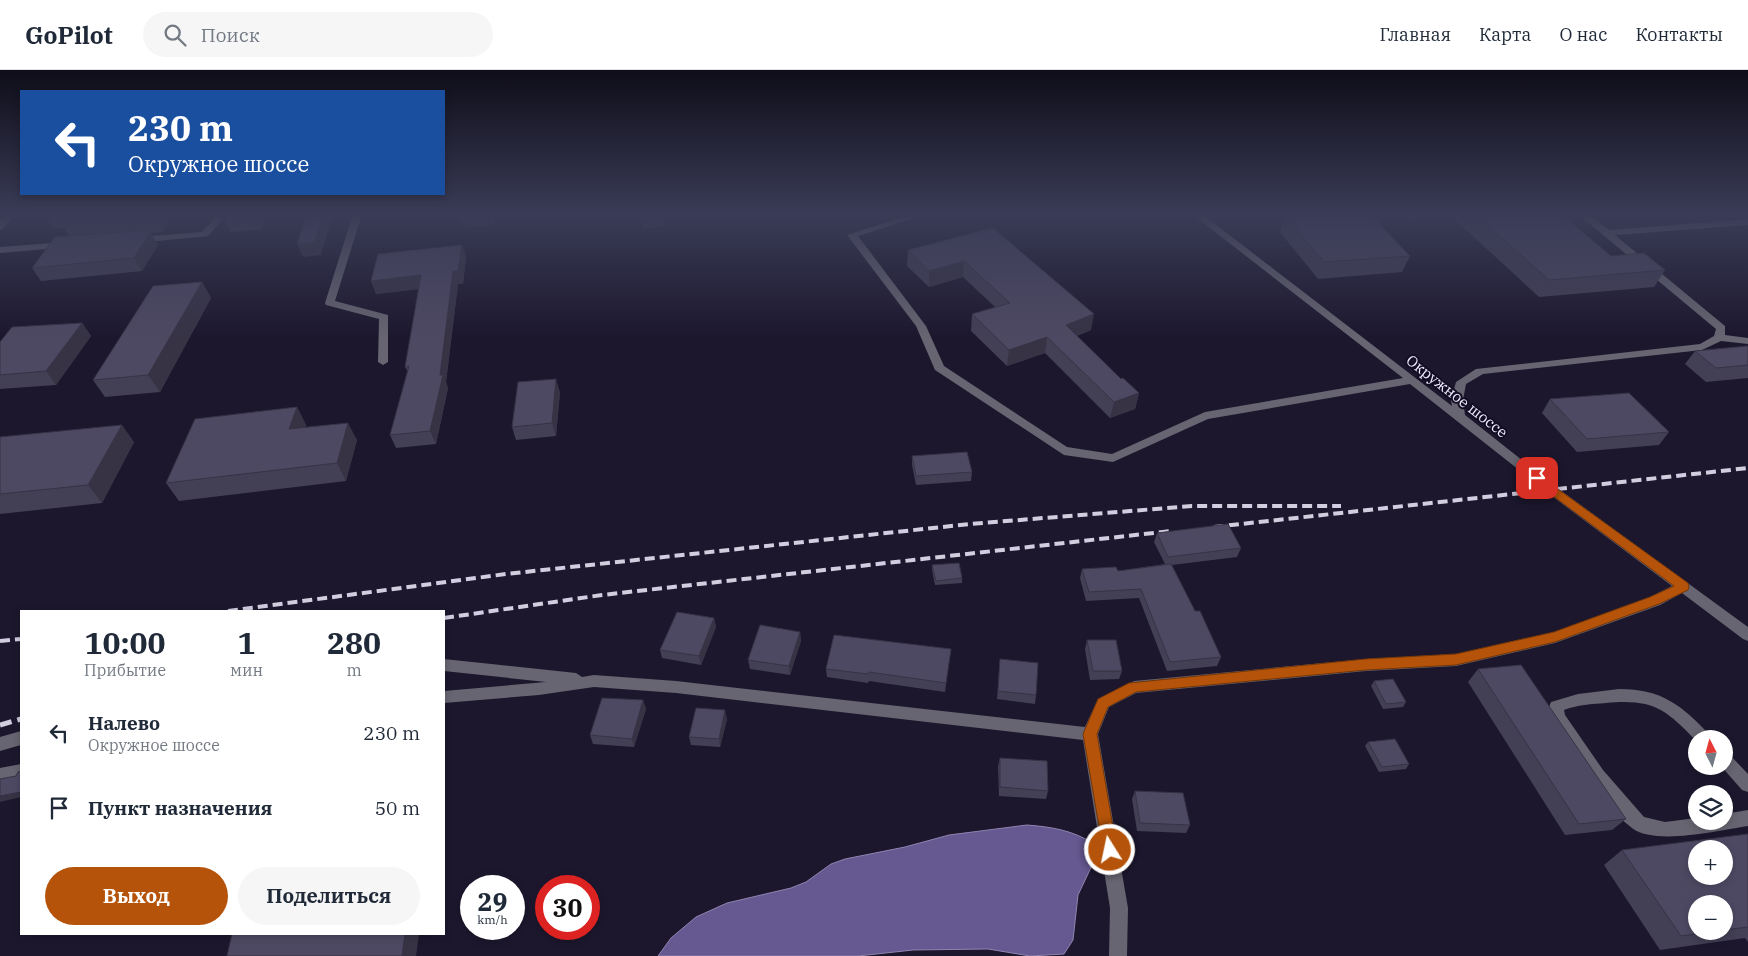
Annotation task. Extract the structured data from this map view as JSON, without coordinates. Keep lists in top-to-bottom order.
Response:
{
  "streets": {
    "street": ["Окружное шоссе"]
  },
  "north": "top",
  "page": {
    "header": "GoPilot",
    "search": "Поиск",
    "nav": [
      "Главная",
      "Карта",
      "О нас",
      "Контакты"
    ],
    "turn": ["230 m", "Окружное шоссе"],
    "eta": [
      "10:00",
      "Прибытие",
      "1",
      "мин",
      "280",
      "m"
    ],
    "list": [
      {
        "name": "Налево",
        "note": "Окружное шоссе",
        "value": "230 m"
      },
      {
        "name": "Пункт назначения",
        "value": "50 m"
      }
    ],
    "map_buttons": ["+", "−"],
    "buttons": ["Выход", "Поделиться"],
    "speed": "29 km/h",
    "limit": "30"
  }
}
